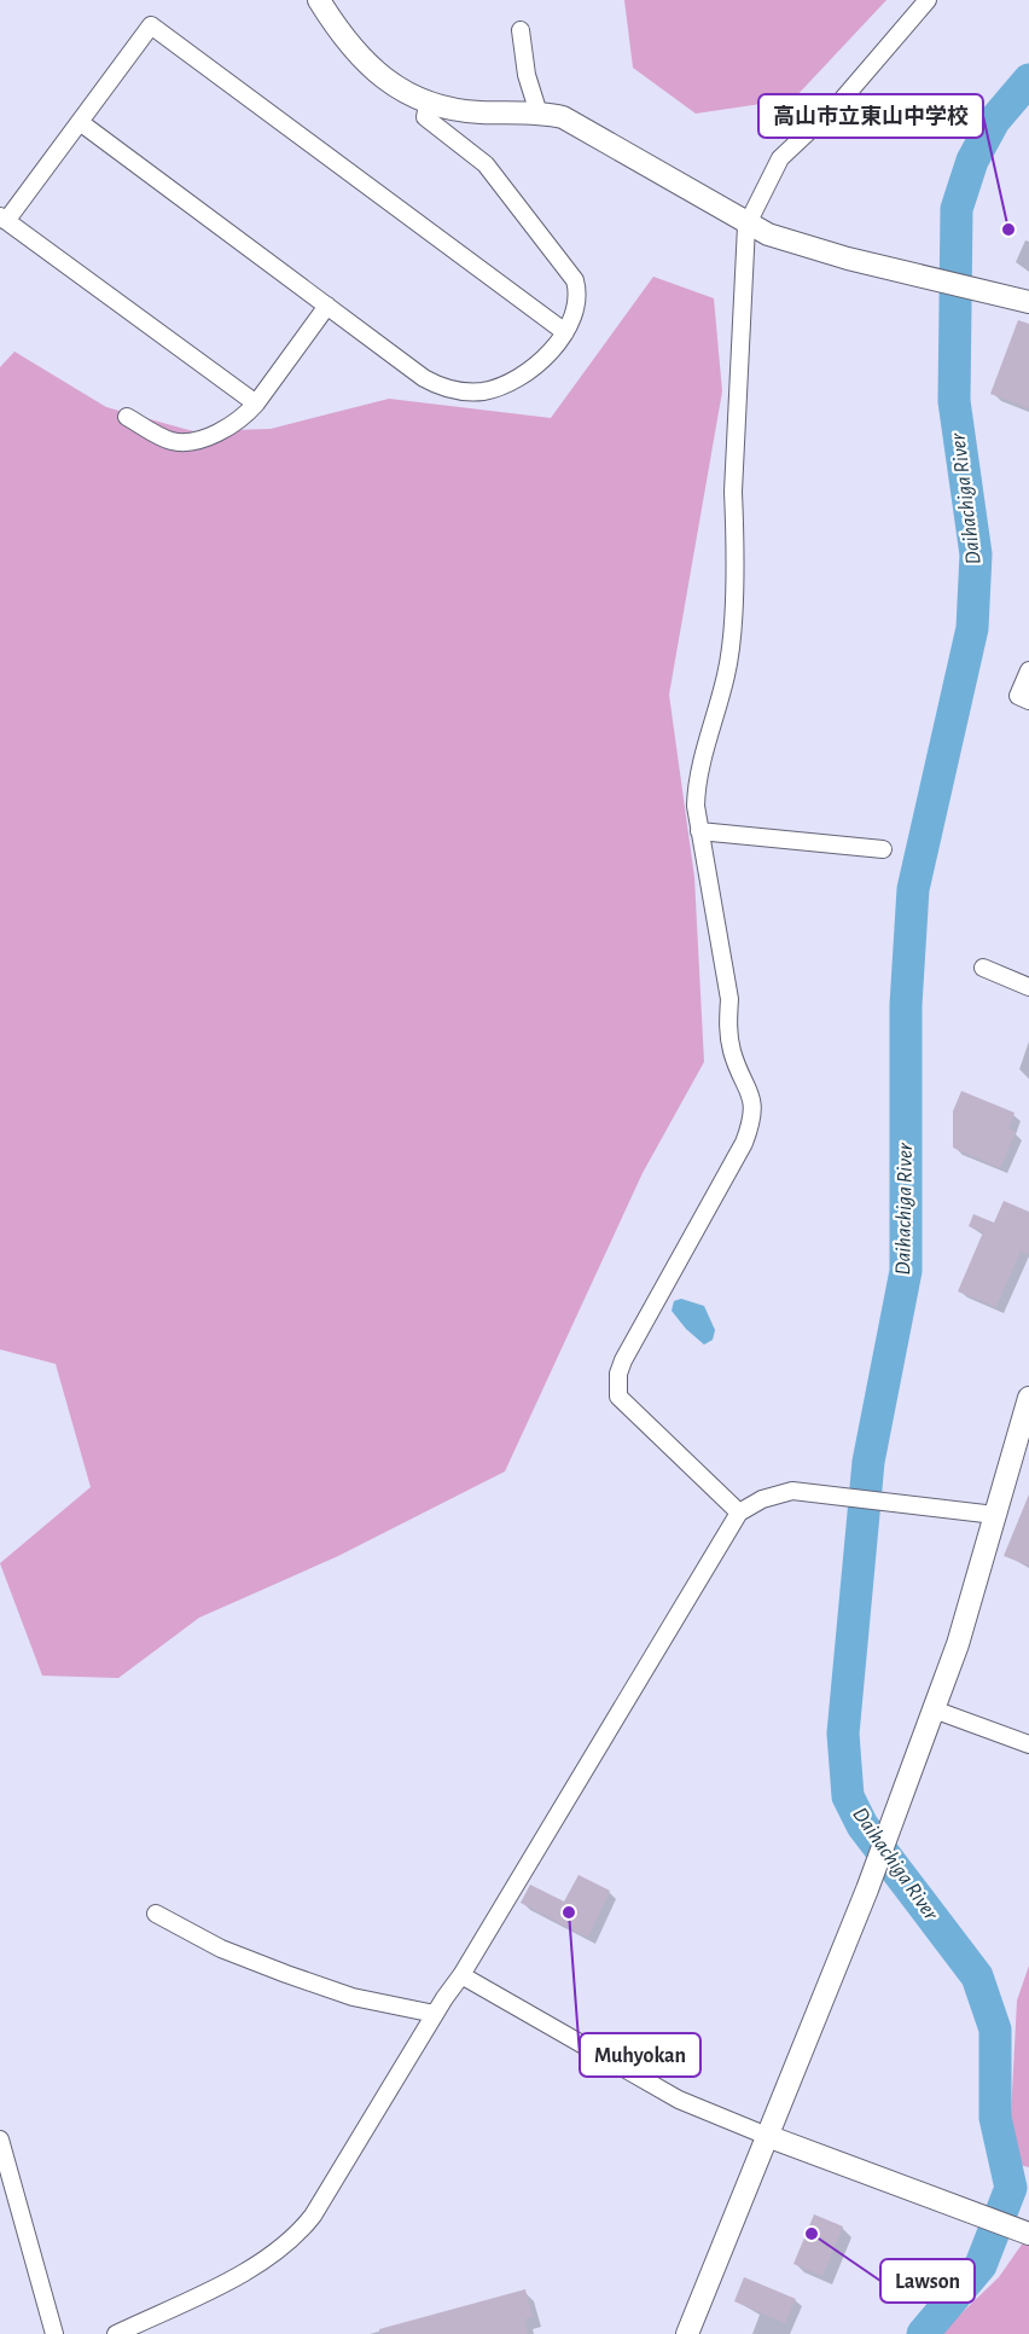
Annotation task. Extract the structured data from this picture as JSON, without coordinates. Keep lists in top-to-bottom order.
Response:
{
  "water": ["Daihachiga River"],
  "places": ["高山市立東山中学校", "Muhyokan", "Lawson"]
}
